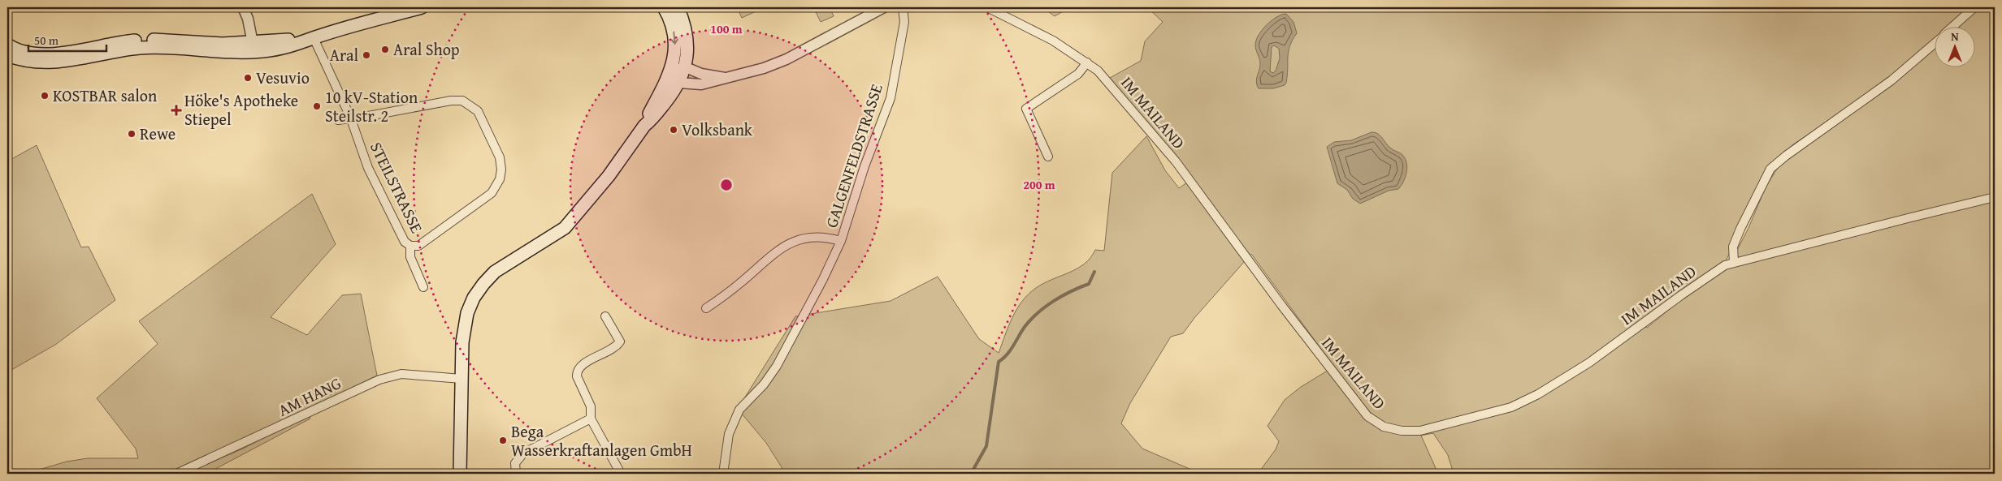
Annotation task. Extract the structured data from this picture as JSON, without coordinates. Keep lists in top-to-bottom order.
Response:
{
  "streets": {
    "street": [
      "IM MAILAND",
      "GALGENFELDSTRASSE",
      "STEILSTRASSE",
      "AM HANG"
    ]
  },
  "places": {
    "other": [
      "Aral Shop",
      "Aral",
      "Vesuvio",
      "KOSTBAR salon",
      "10 kV-Station Steilstr. 2",
      "Volksbank",
      "Rewe",
      "Bega Wasserkraftanlagen GmbH"
    ],
    "health": ["Höke's Apotheke Stiepel"]
  },
  "scale_bar": "50 m",
  "north": "top",
  "rings": ["100 m", "200 m"]
}
